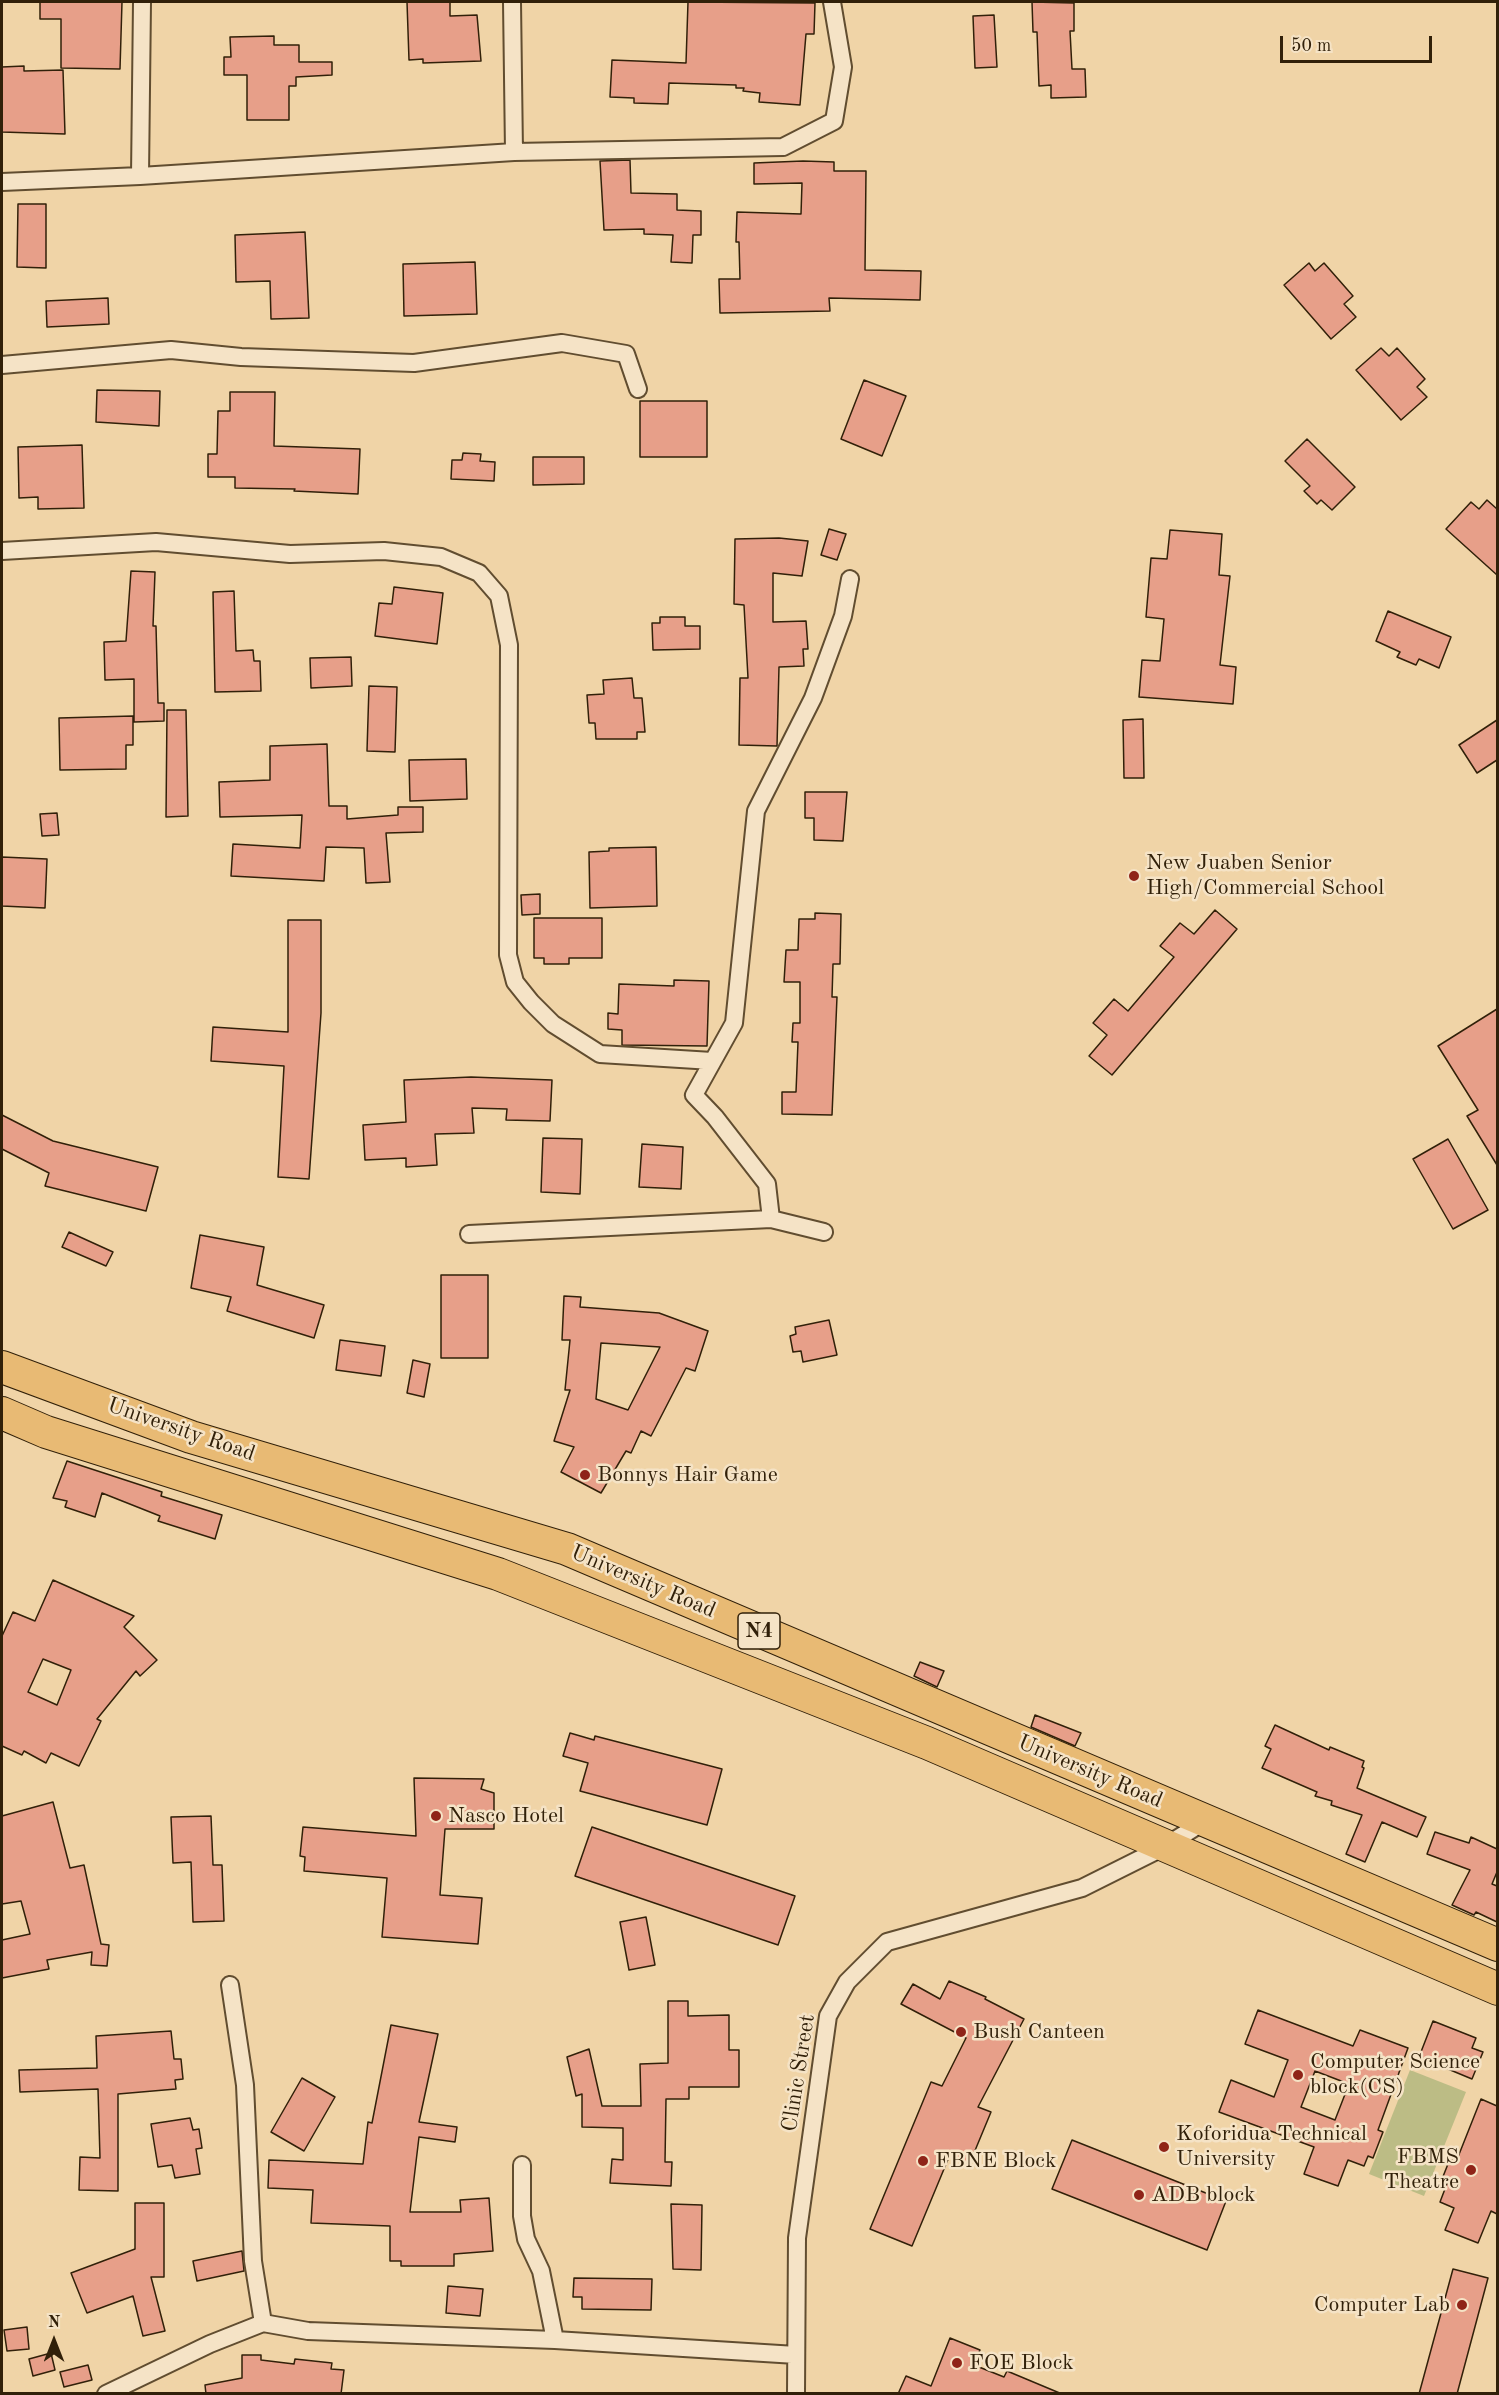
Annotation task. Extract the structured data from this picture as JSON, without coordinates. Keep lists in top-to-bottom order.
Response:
{
  "streets": {
    "highway": ["University Road", "N4"],
    "street": ["Clinic Street"]
  },
  "crossings": [
    ["University Road", "Clinic Street"]
  ],
  "places": [
    "New Juaben Senior High/Commercial School",
    "Bonnys Hair Game",
    "Nasco Hotel",
    "Bush Canteen",
    "Computer Science block(CS)",
    "Koforidua Technical University",
    "FBNE Block",
    "FBMS Theatre",
    "ADB block",
    "Computer Lab",
    "FOE Block"
  ],
  "scale_bar": "50 m",
  "north": "top"
}
